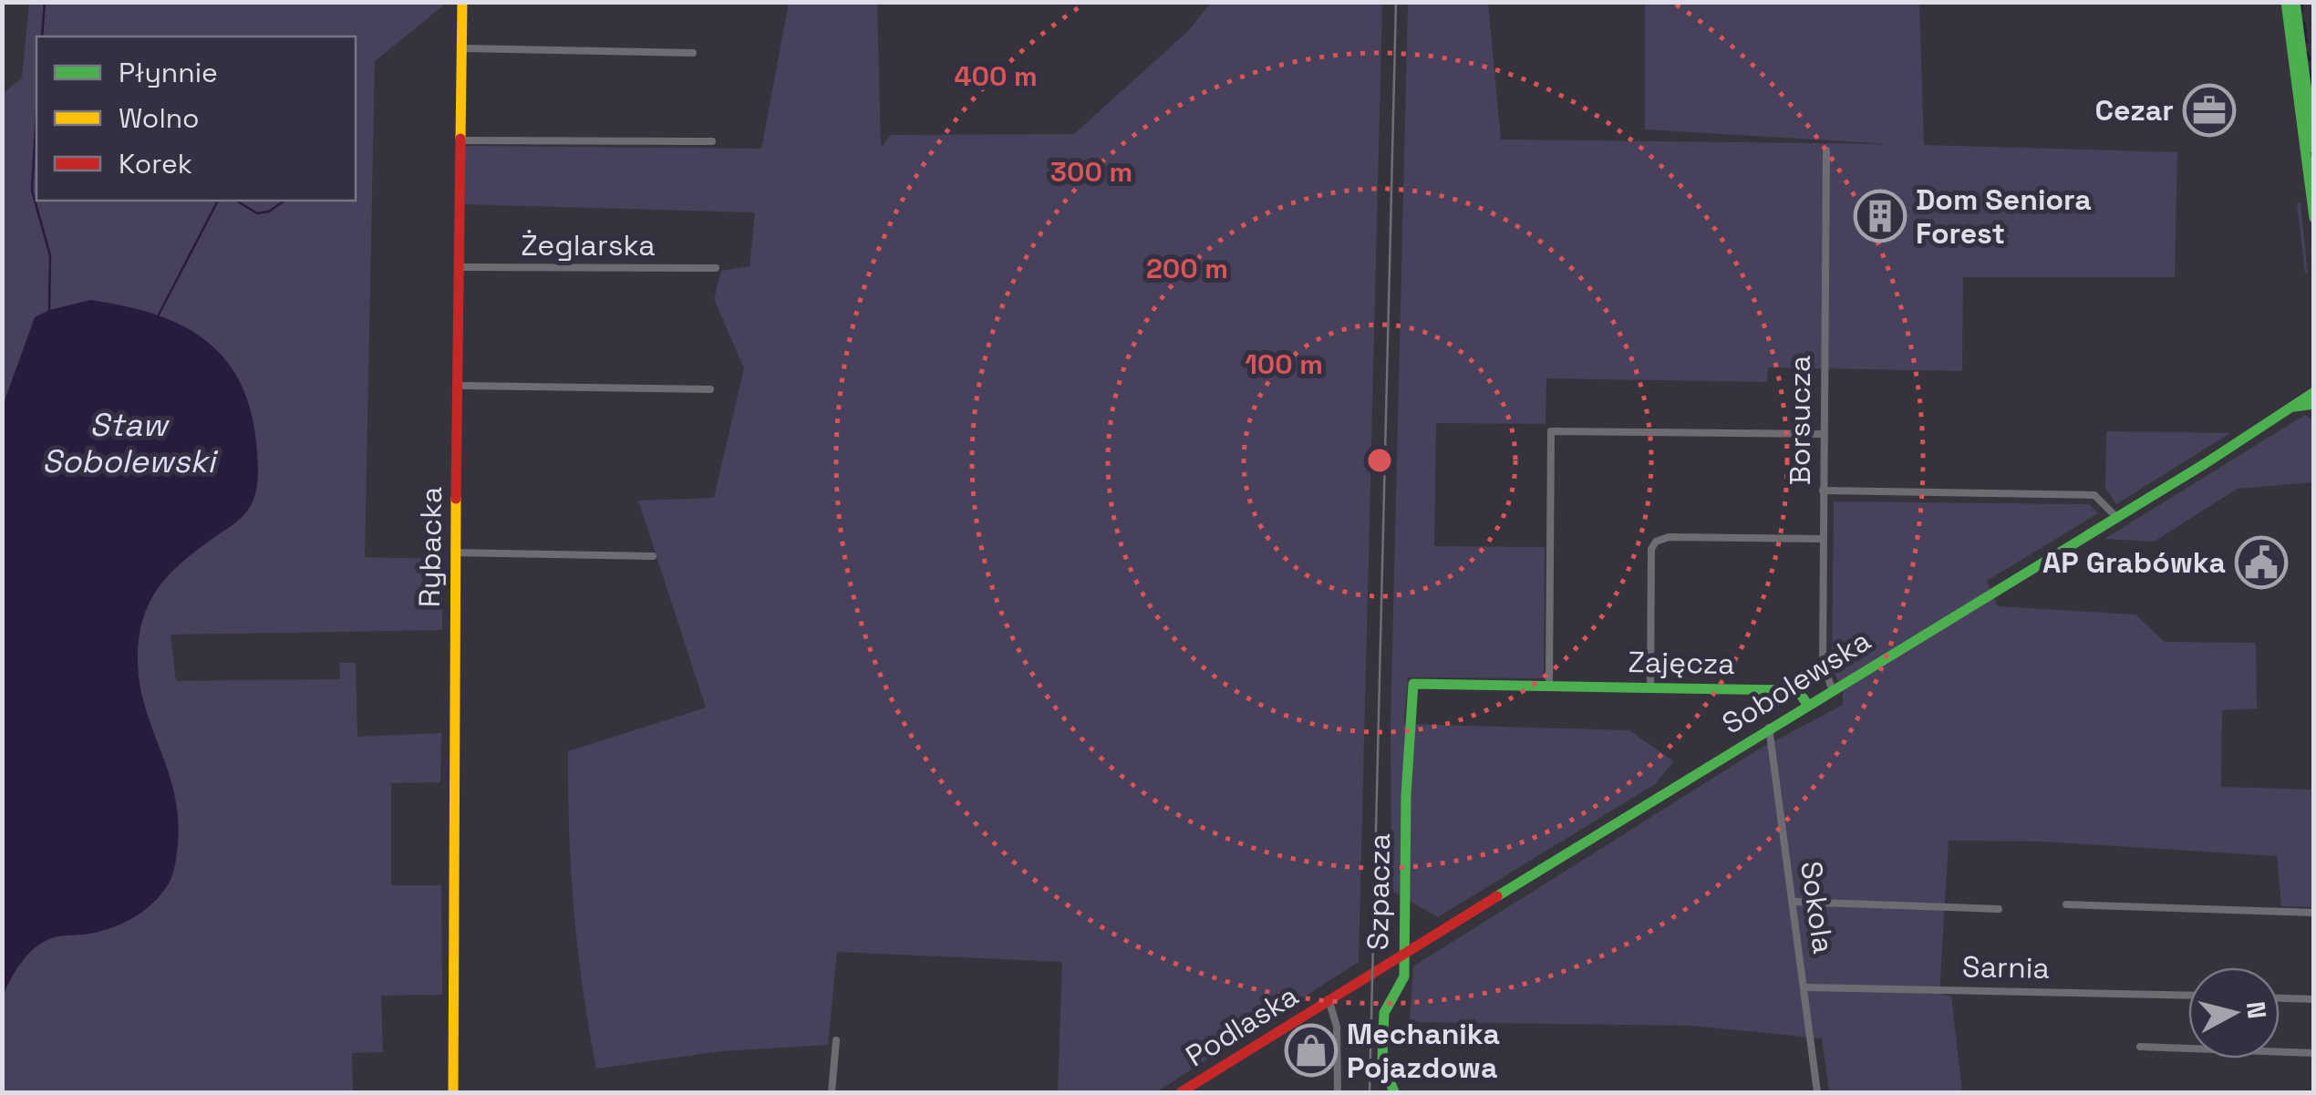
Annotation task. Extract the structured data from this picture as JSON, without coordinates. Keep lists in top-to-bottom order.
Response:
{
  "streets": {
    "street": [
      "Żeglarska",
      "Borsucza",
      "Rybacka",
      "Zajęcza",
      "Sobolewska",
      "Szpacza",
      "Sokola",
      "Sarnia",
      "Podlaska"
    ]
  },
  "crossings": [
    ["Żeglarska", "Rybacka"],
    ["Borsucza", "Sobolewska"],
    ["Zajęcza", "Sobolewska"],
    ["Zajęcza", "Szpacza"],
    ["Sobolewska", "Szpacza"],
    ["Sobolewska", "Sokola"],
    ["Sobolewska", "Podlaska"],
    ["Sokola", "Sarnia"]
  ],
  "water": ["Staw Sobolewski"],
  "places": {
    "office": ["Cezar"],
    "building": ["Dom Seniora Forest"],
    "public building": ["AP Grabówka"],
    "shop": ["Mechanika Pojazdowa"]
  },
  "legend": ["Płynnie", "Wolno", "Korek"],
  "north": "right",
  "rings": [
    "400 m",
    "300 m",
    "200 m",
    "100 m"
  ]
}
